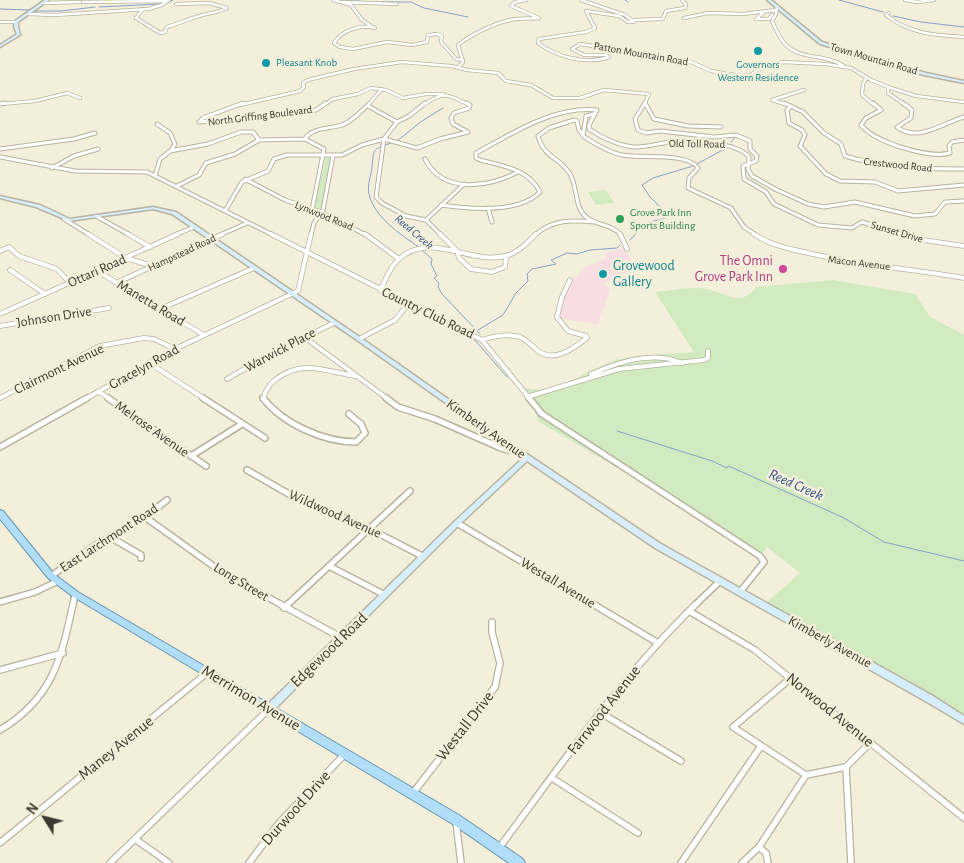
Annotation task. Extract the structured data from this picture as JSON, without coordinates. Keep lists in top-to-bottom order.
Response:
{
  "streets": {
    "main road": ["Merrimon Avenue"],
    "street": [
      "Patton Mountain Road",
      "Town Mountain Road",
      "North Griffing Boulevard",
      "Old Toll Road",
      "Crestwood Road",
      "Lynwood Road",
      "Sunset Drive",
      "Hampstead Road",
      "Macon Avenue",
      "Ottari Road",
      "Manetta Road",
      "Country Club Road",
      "Johnson Drive",
      "Warwick Place",
      "Gracelyn Road",
      "Clairmont Avenue",
      "Melrose Avenue",
      "Kimberly Avenue",
      "Wildwood Avenue",
      "East Larchmont Road",
      "Long Street",
      "Westall Avenue",
      "Edgewood Road",
      "Farrwood Avenue",
      "Norwood Avenue",
      "Westall Drive",
      "Maney Avenue",
      "Durwood Drive"
    ]
  },
  "crossings": [
    ["Old Toll Road", "Sunset Drive"],
    ["Old Toll Road", "Macon Avenue"],
    ["Hampstead Road", "Manetta Road"],
    ["Hampstead Road", "Country Club Road"],
    ["Hampstead Road", "Kimberly Avenue"],
    ["Ottari Road", "Manetta Road"],
    ["Ottari Road", "Kimberly Avenue"],
    ["Manetta Road", "Gracelyn Road"],
    ["Country Club Road", "Kimberly Avenue"],
    ["Warwick Place", "Kimberly Avenue"],
    ["Gracelyn Road", "Clairmont Avenue"],
    ["Gracelyn Road", "Melrose Avenue"],
    ["Gracelyn Road", "Kimberly Avenue"],
    ["Kimberly Avenue", "Edgewood Road"],
    ["Kimberly Avenue", "Farrwood Avenue"],
    ["Wildwood Avenue", "Edgewood Road"],
    ["East Larchmont Road", "Long Street"],
    ["East Larchmont Road", "Merrimon Avenue"],
    ["Long Street", "Edgewood Road"],
    ["Westall Avenue", "Edgewood Road"],
    ["Westall Avenue", "Farrwood Avenue"],
    ["Edgewood Road", "Merrimon Avenue"],
    ["Merrimon Avenue", "Farrwood Avenue"],
    ["Merrimon Avenue", "Westall Drive"],
    ["Merrimon Avenue", "Maney Avenue"],
    ["Merrimon Avenue", "Durwood Drive"],
    ["Farrwood Avenue", "Norwood Avenue"]
  ],
  "water": ["Reed Creek"],
  "places": [
    "Governors Western Residence",
    "Pleasant Knob",
    "Grove Park Inn Sports Building",
    "The Omni Grove Park Inn",
    "Grovewood Gallery"
  ],
  "north": "top left"
}
